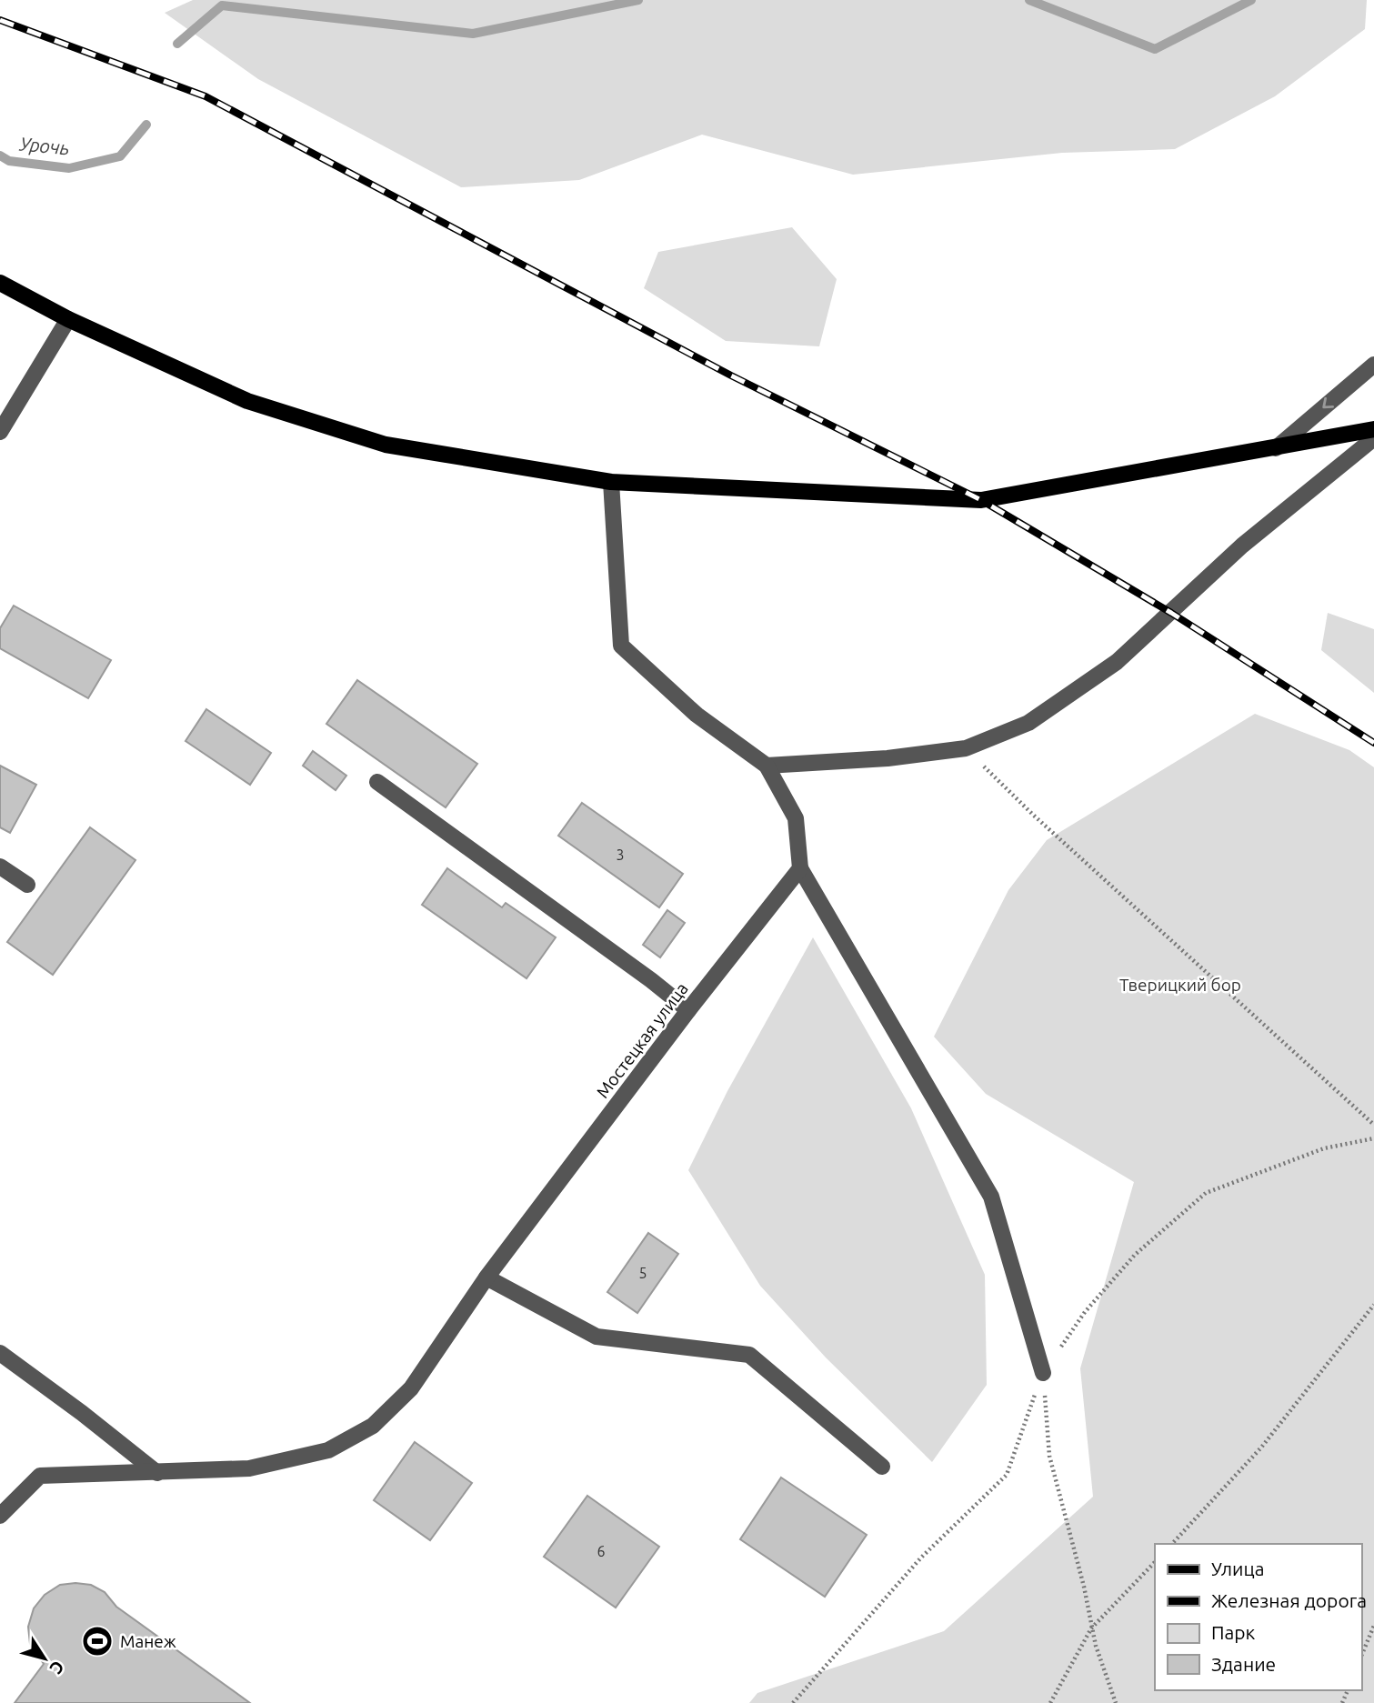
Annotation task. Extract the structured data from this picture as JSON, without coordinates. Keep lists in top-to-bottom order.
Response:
{
  "streets": {
    "street": ["Мостецкая улица"]
  },
  "water": ["Урочь"],
  "parks": ["Тверицкий бор"],
  "places": {
    "sports": ["Манеж"]
  },
  "house_numbers": ["3", "5", "6"],
  "legend": [
    "Улица",
    "Железная дорога",
    "Парк",
    "Здание"
  ],
  "north": "bottom right"
}
